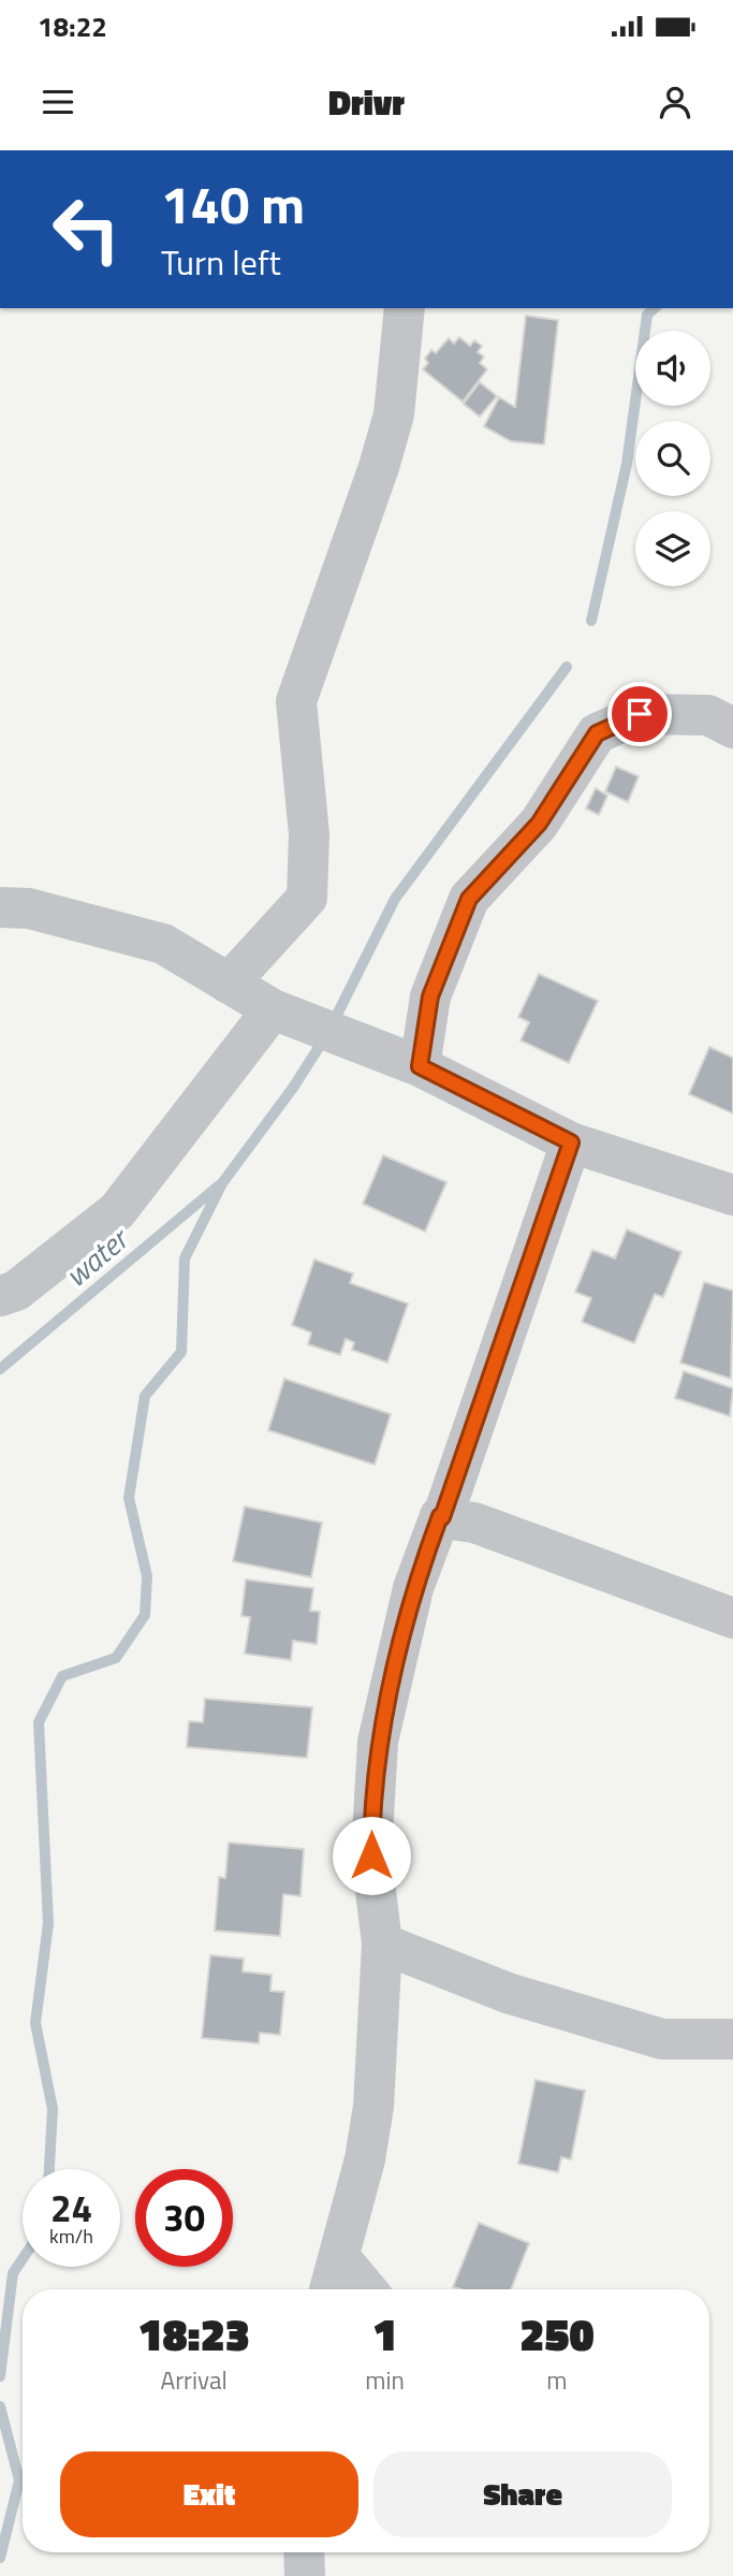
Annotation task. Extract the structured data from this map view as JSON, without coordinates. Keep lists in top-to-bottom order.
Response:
{
  "water": ["water"],
  "page": {
    "status": "18:22",
    "header": "Drivr",
    "turn": ["140 m", "Turn left"],
    "speed": "24 km/h",
    "limit": "30",
    "eta": [
      "18:23",
      "Arrival",
      "1",
      "min",
      "250",
      "m"
    ],
    "buttons": ["Exit", "Share"]
  }
}
